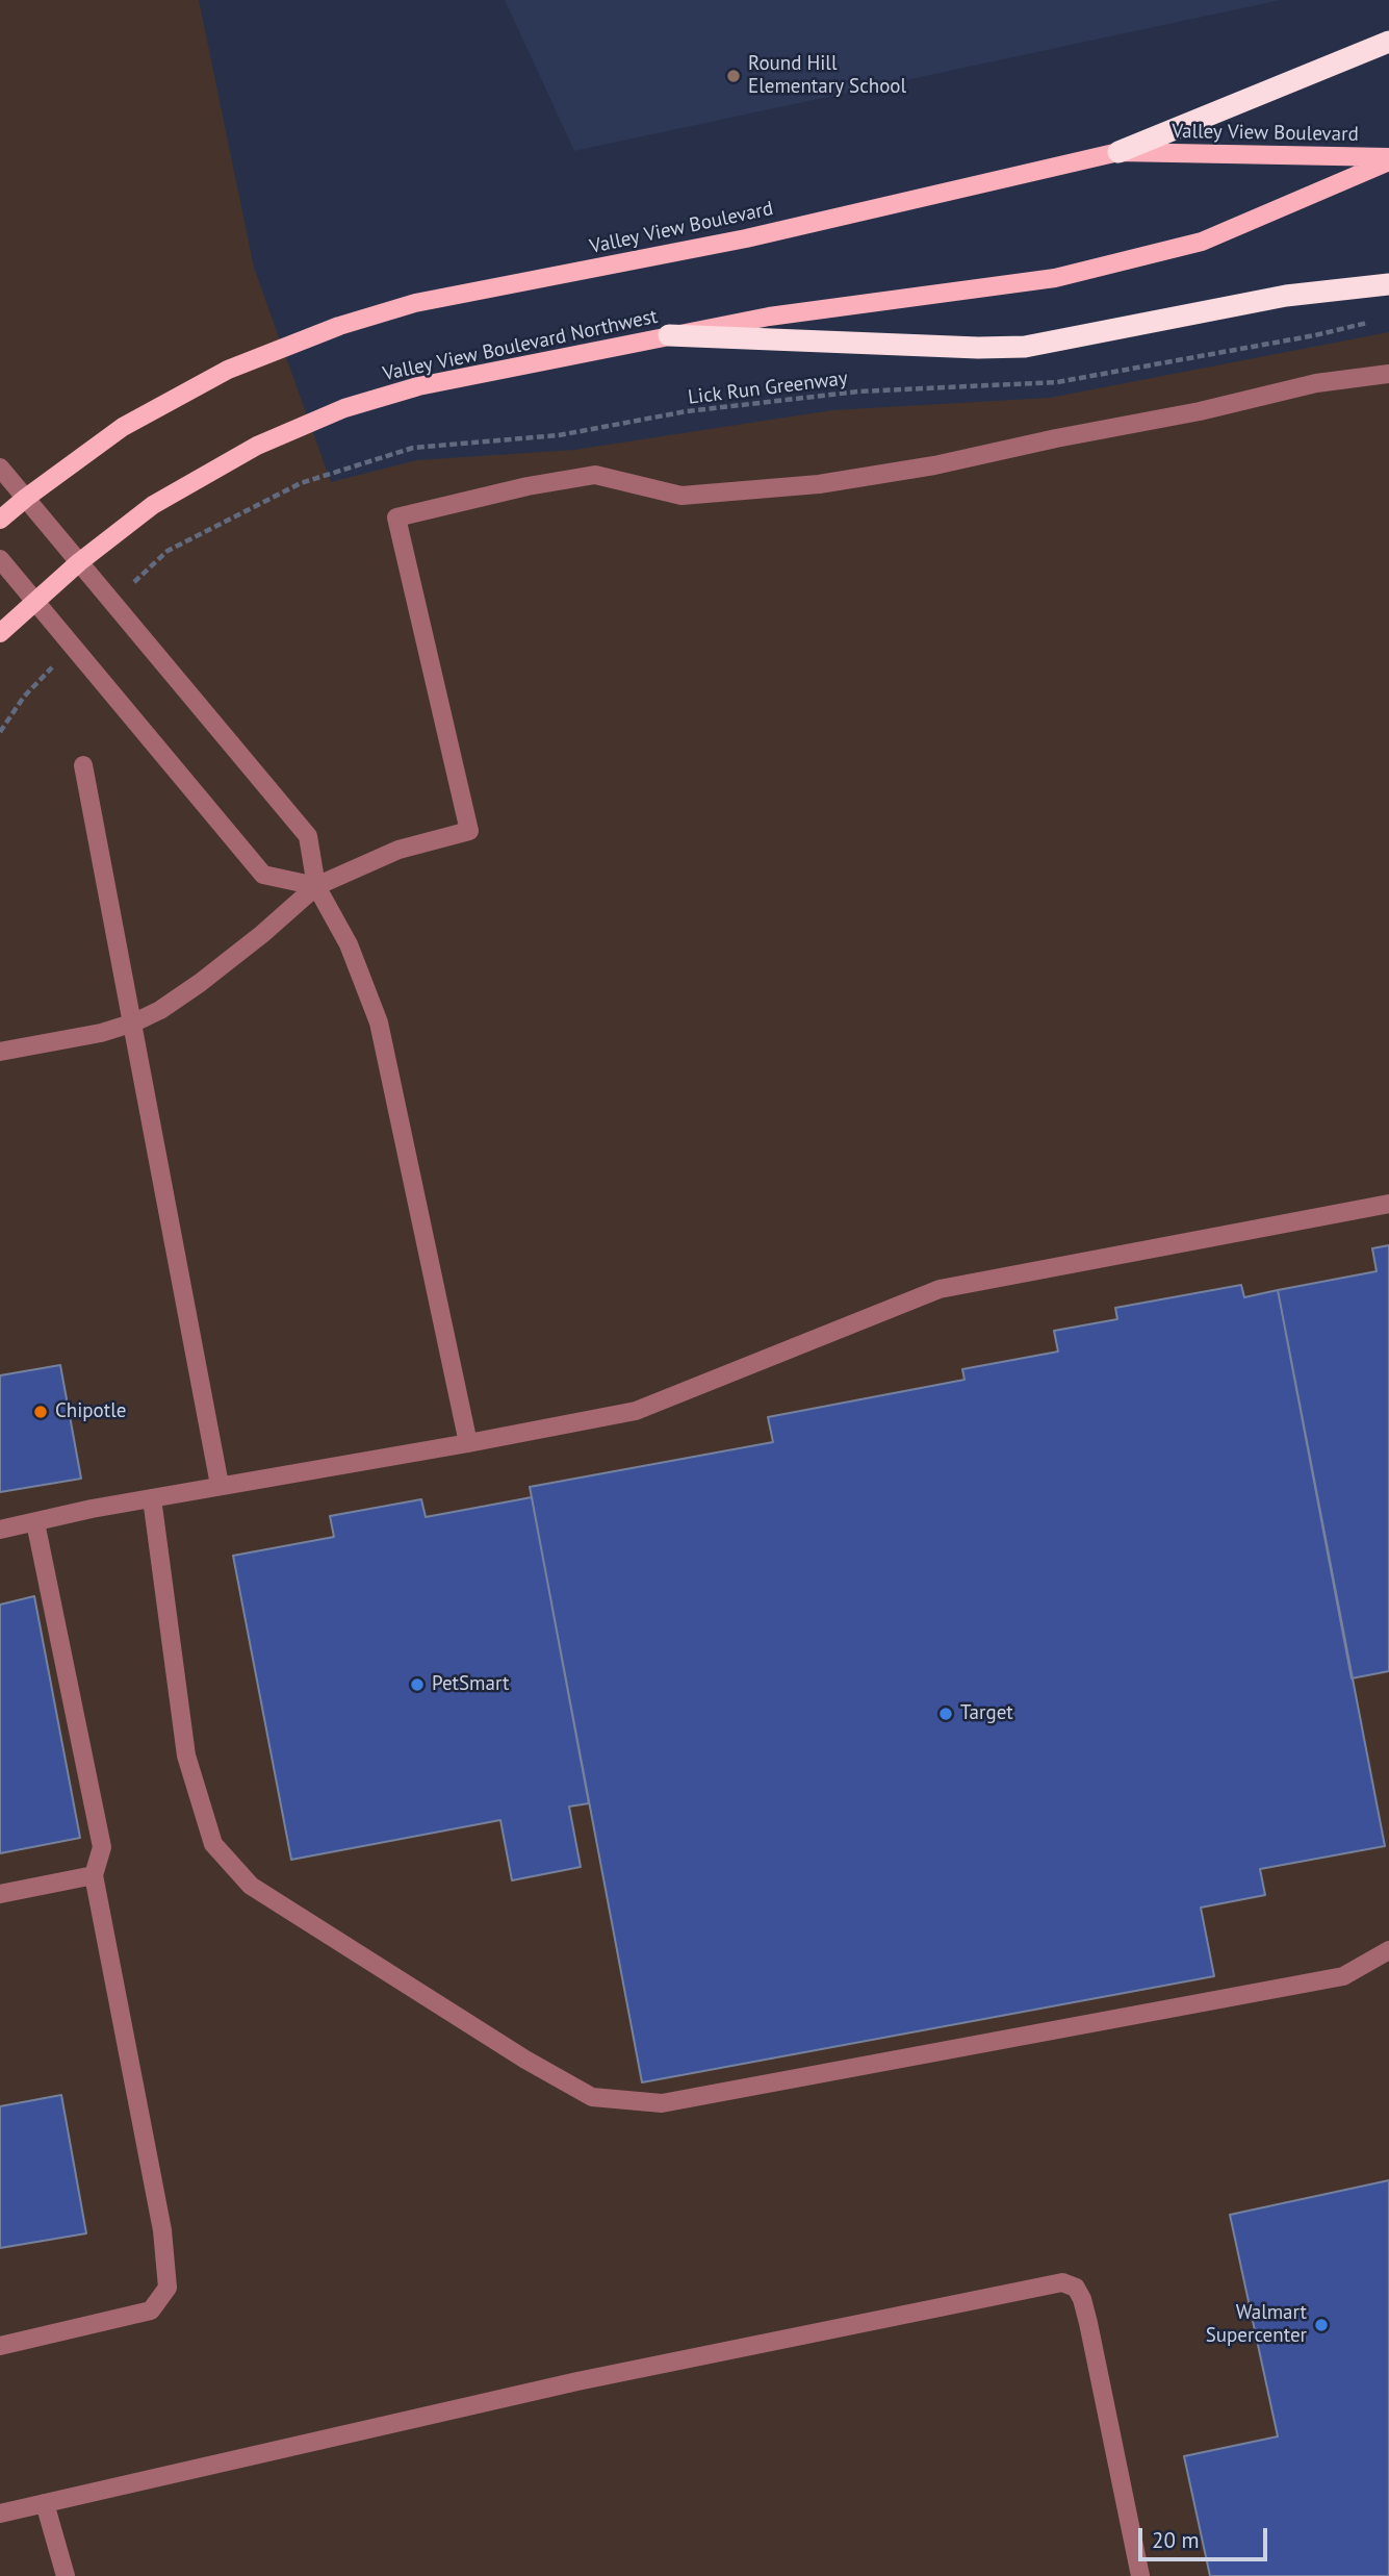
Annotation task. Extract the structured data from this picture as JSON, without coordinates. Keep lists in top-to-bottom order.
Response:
{
  "streets": {
    "main road": ["Valley View Boulevard", "Valley View Boulevard Northwest"],
    "path": ["Lick Run Greenway"]
  },
  "crossings": [
    ["Valley View Boulevard", "Valley View Boulevard Northwest"]
  ],
  "places": [
    "Round Hill Elementary School",
    "Chipotle",
    "PetSmart",
    "Target",
    "Walmart Supercenter"
  ],
  "scale_bar": "20 m"
}
